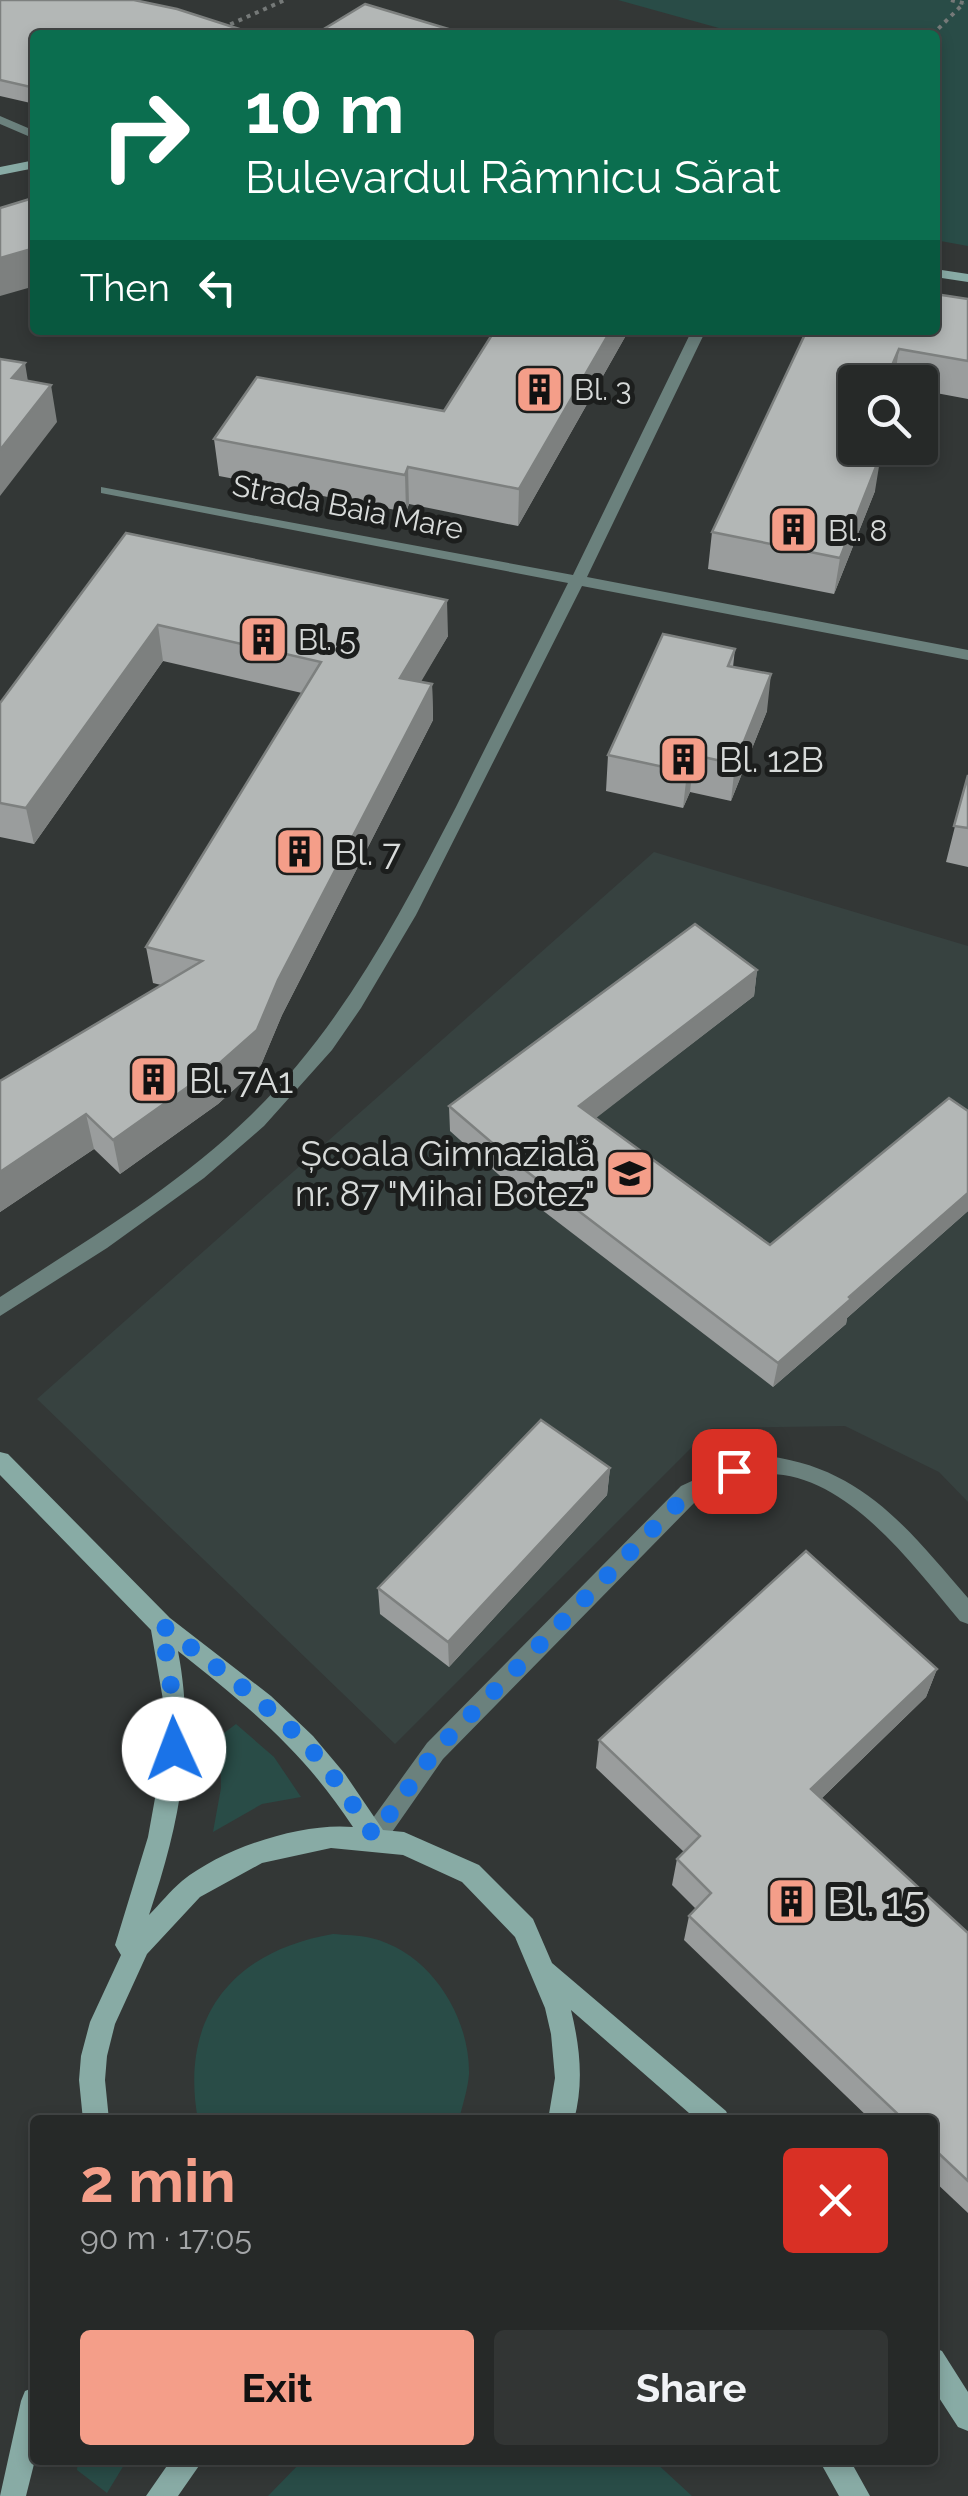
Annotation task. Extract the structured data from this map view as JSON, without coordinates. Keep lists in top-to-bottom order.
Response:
{
  "streets": {
    "street": ["Strada Baia Mare"]
  },
  "places": {
    "building": [
      "Bl. 3",
      "Bl. 8",
      "Bl. 5",
      "Bl. 12B",
      "Bl. 7",
      "Bl. 7A1",
      "Bl. 15"
    ],
    "school or university": ["Școala Gimnazială nr. 87 \"Mihai Botez\""]
  },
  "page": {
    "turn": ["10 m", "Bulevardul Râmnicu Sărat"],
    "then": "Then",
    "heading": ["2 min", "90 m · 17:05"],
    "buttons": ["Exit", "Share"]
  }
}
